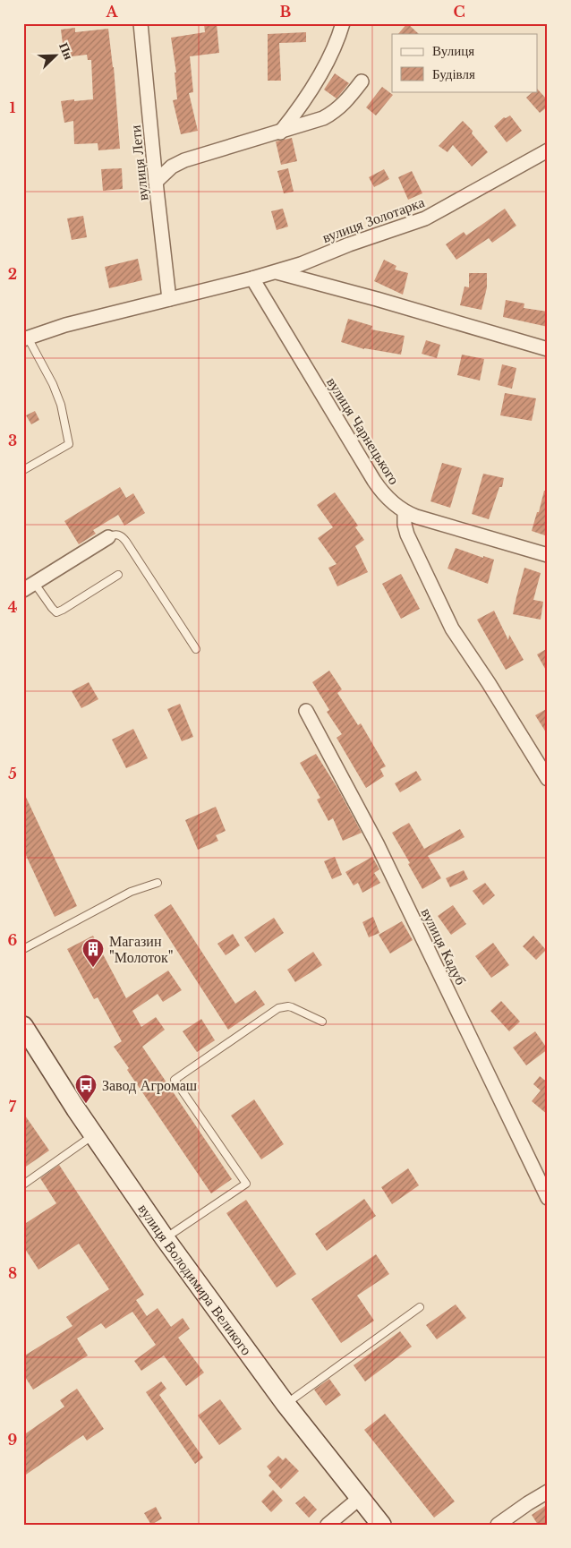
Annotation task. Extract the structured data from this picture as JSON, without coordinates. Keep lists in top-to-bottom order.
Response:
{
  "streets": {
    "main road": ["вулиця Володимира Великого"],
    "street": [
      "вулиця Лети",
      "вулиця Золотарка",
      "вулиця Чарнецького",
      "вулиця Кадуб"
    ]
  },
  "crossings": [
    ["вулиця Лети", "вулиця Золотарка"],
    ["вулиця Золотарка", "вулиця Чарнецького"]
  ],
  "places": {
    "building": ["Магазин \"Молоток\""],
    "bus stop": ["Завод Агромаш"]
  },
  "legend": ["Вулиця", "Будівля"],
  "north": "top right",
  "grid": {
    "columns": ["A", "B", "C"],
    "rows": [
      "1",
      "2",
      "3",
      "4",
      "5",
      "6",
      "7",
      "8",
      "9"
    ]
  }
}
